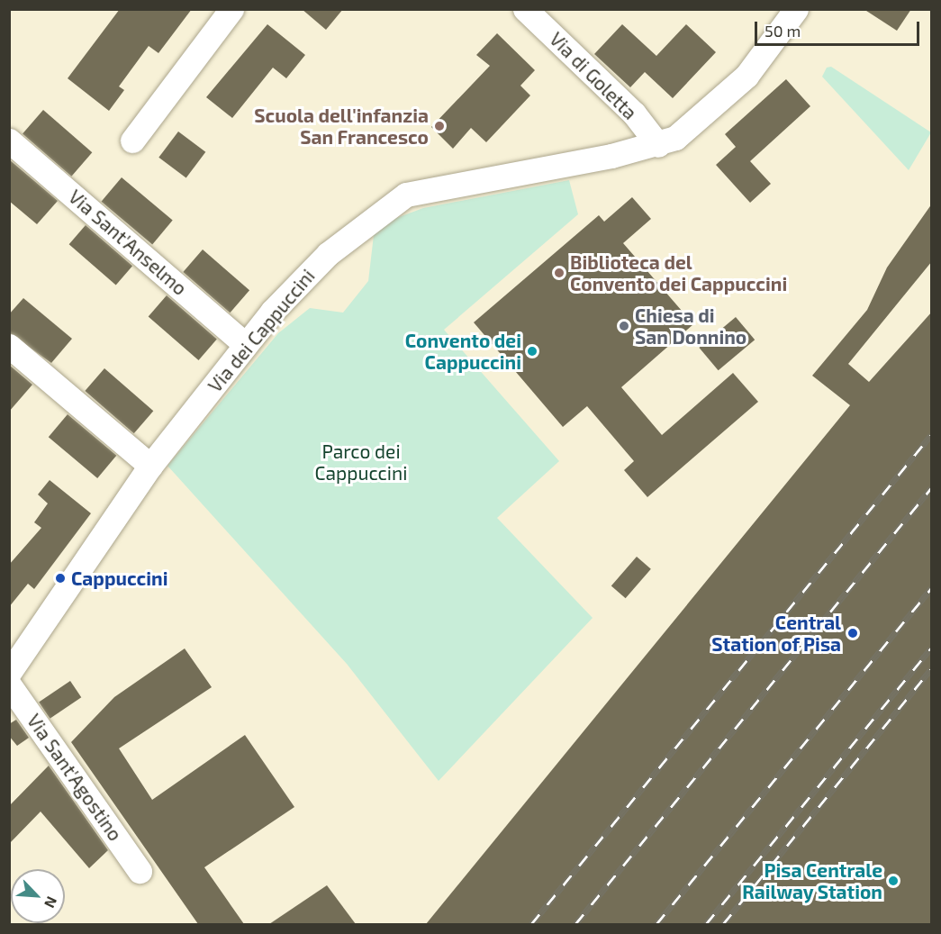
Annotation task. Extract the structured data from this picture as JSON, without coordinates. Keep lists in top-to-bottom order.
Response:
{
  "streets": {
    "street": [
      "Via di Goletta",
      "Via Sant'Anselmo",
      "Via dei Cappuccini",
      "Via Sant'Agostino"
    ]
  },
  "crossings": [
    ["Via di Goletta", "Via dei Cappuccini"],
    ["Via Sant'Anselmo", "Via dei Cappuccini"]
  ],
  "parks": ["Parco dei Cappuccini"],
  "places": [
    "Scuola dell'infanzia San Francesco",
    "Biblioteca del Convento dei Cappuccini",
    "Chiesa di San Donnino",
    "Convento dei Cappuccini",
    "Cappuccini",
    "Central Station of Pisa",
    "Pisa Centrale Railway Station"
  ],
  "scale_bar": "50 m",
  "north": "bottom right"
}
